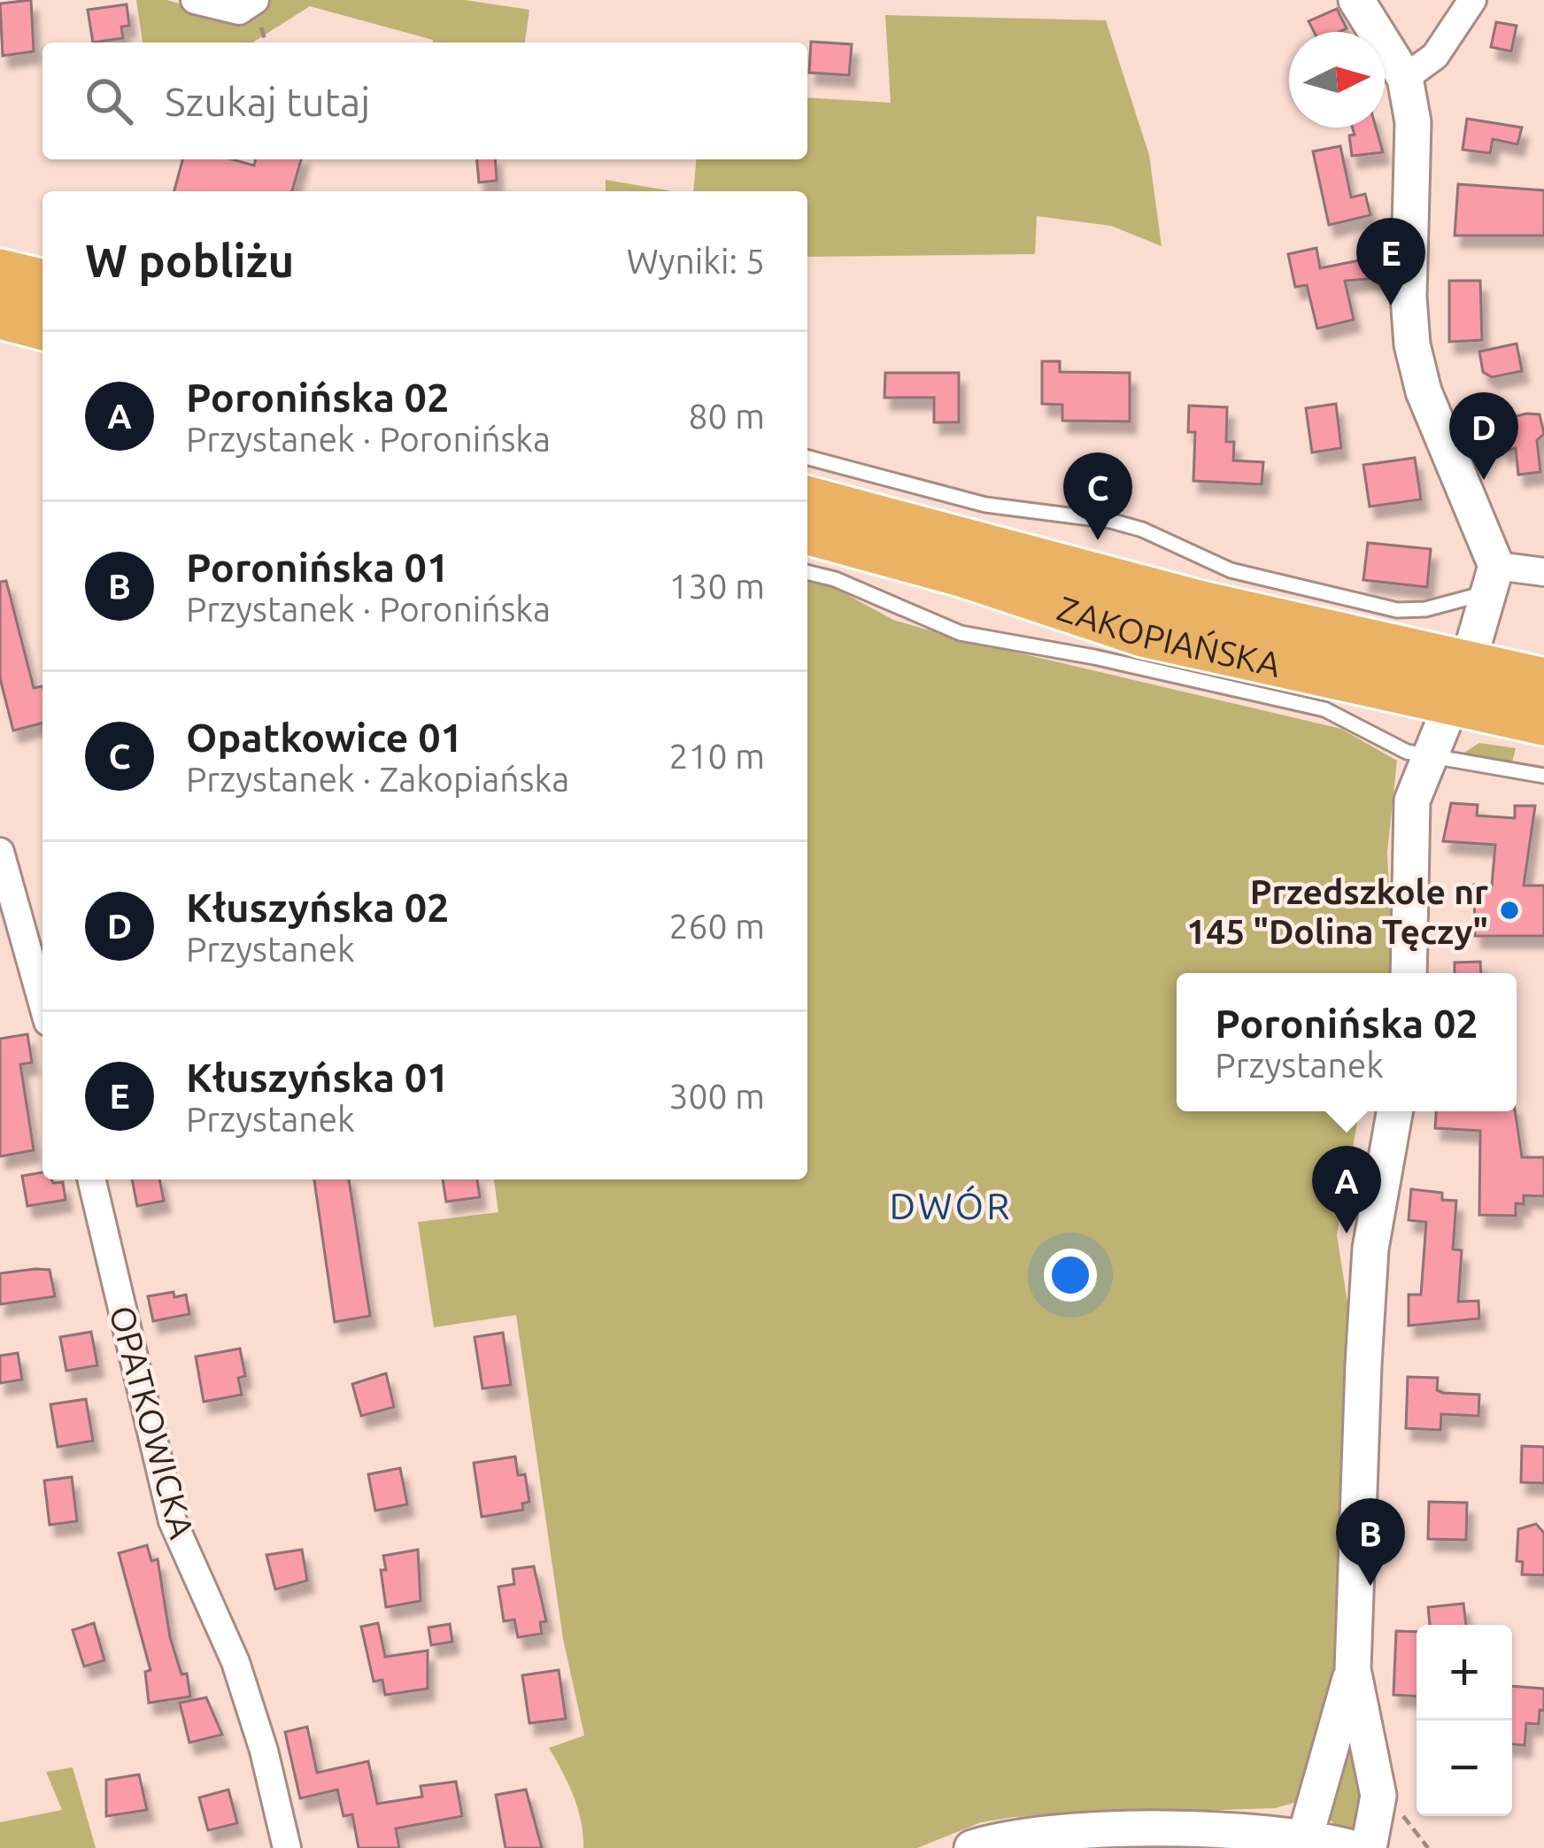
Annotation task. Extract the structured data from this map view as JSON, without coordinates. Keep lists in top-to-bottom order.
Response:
{
  "streets": {
    "highway": ["ZAKOPIAŃSKA"],
    "street": ["OPATKOWICKA"]
  },
  "districts": ["DWÓR"],
  "places": ["Przedszkole nr 145 \"Dolina Tęczy\""],
  "north": "right",
  "page": {
    "search": "Szukaj tutaj",
    "heading": ["W pobliżu", "Wyniki: 5"],
    "pins": [
      "E",
      "D",
      "C",
      "A",
      "B"
    ],
    "list": [
      {
        "mark": "A",
        "name": "Poronińska 02",
        "note": "Przystanek · Poronińska",
        "value": "80 m"
      },
      {
        "mark": "B",
        "name": "Poronińska 01",
        "note": "Przystanek · Poronińska",
        "value": "130 m"
      },
      {
        "mark": "C",
        "name": "Opatkowice 01",
        "note": "Przystanek · Zakopiańska",
        "value": "210 m"
      },
      {
        "mark": "D",
        "name": "Kłuszyńska 02",
        "note": "Przystanek",
        "value": "260 m"
      },
      {
        "mark": "E",
        "name": "Kłuszyńska 01",
        "note": "Przystanek",
        "value": "300 m"
      }
    ],
    "popup": ["Poronińska 02", "Przystanek"],
    "map_buttons": ["+", "−"]
  }
}
